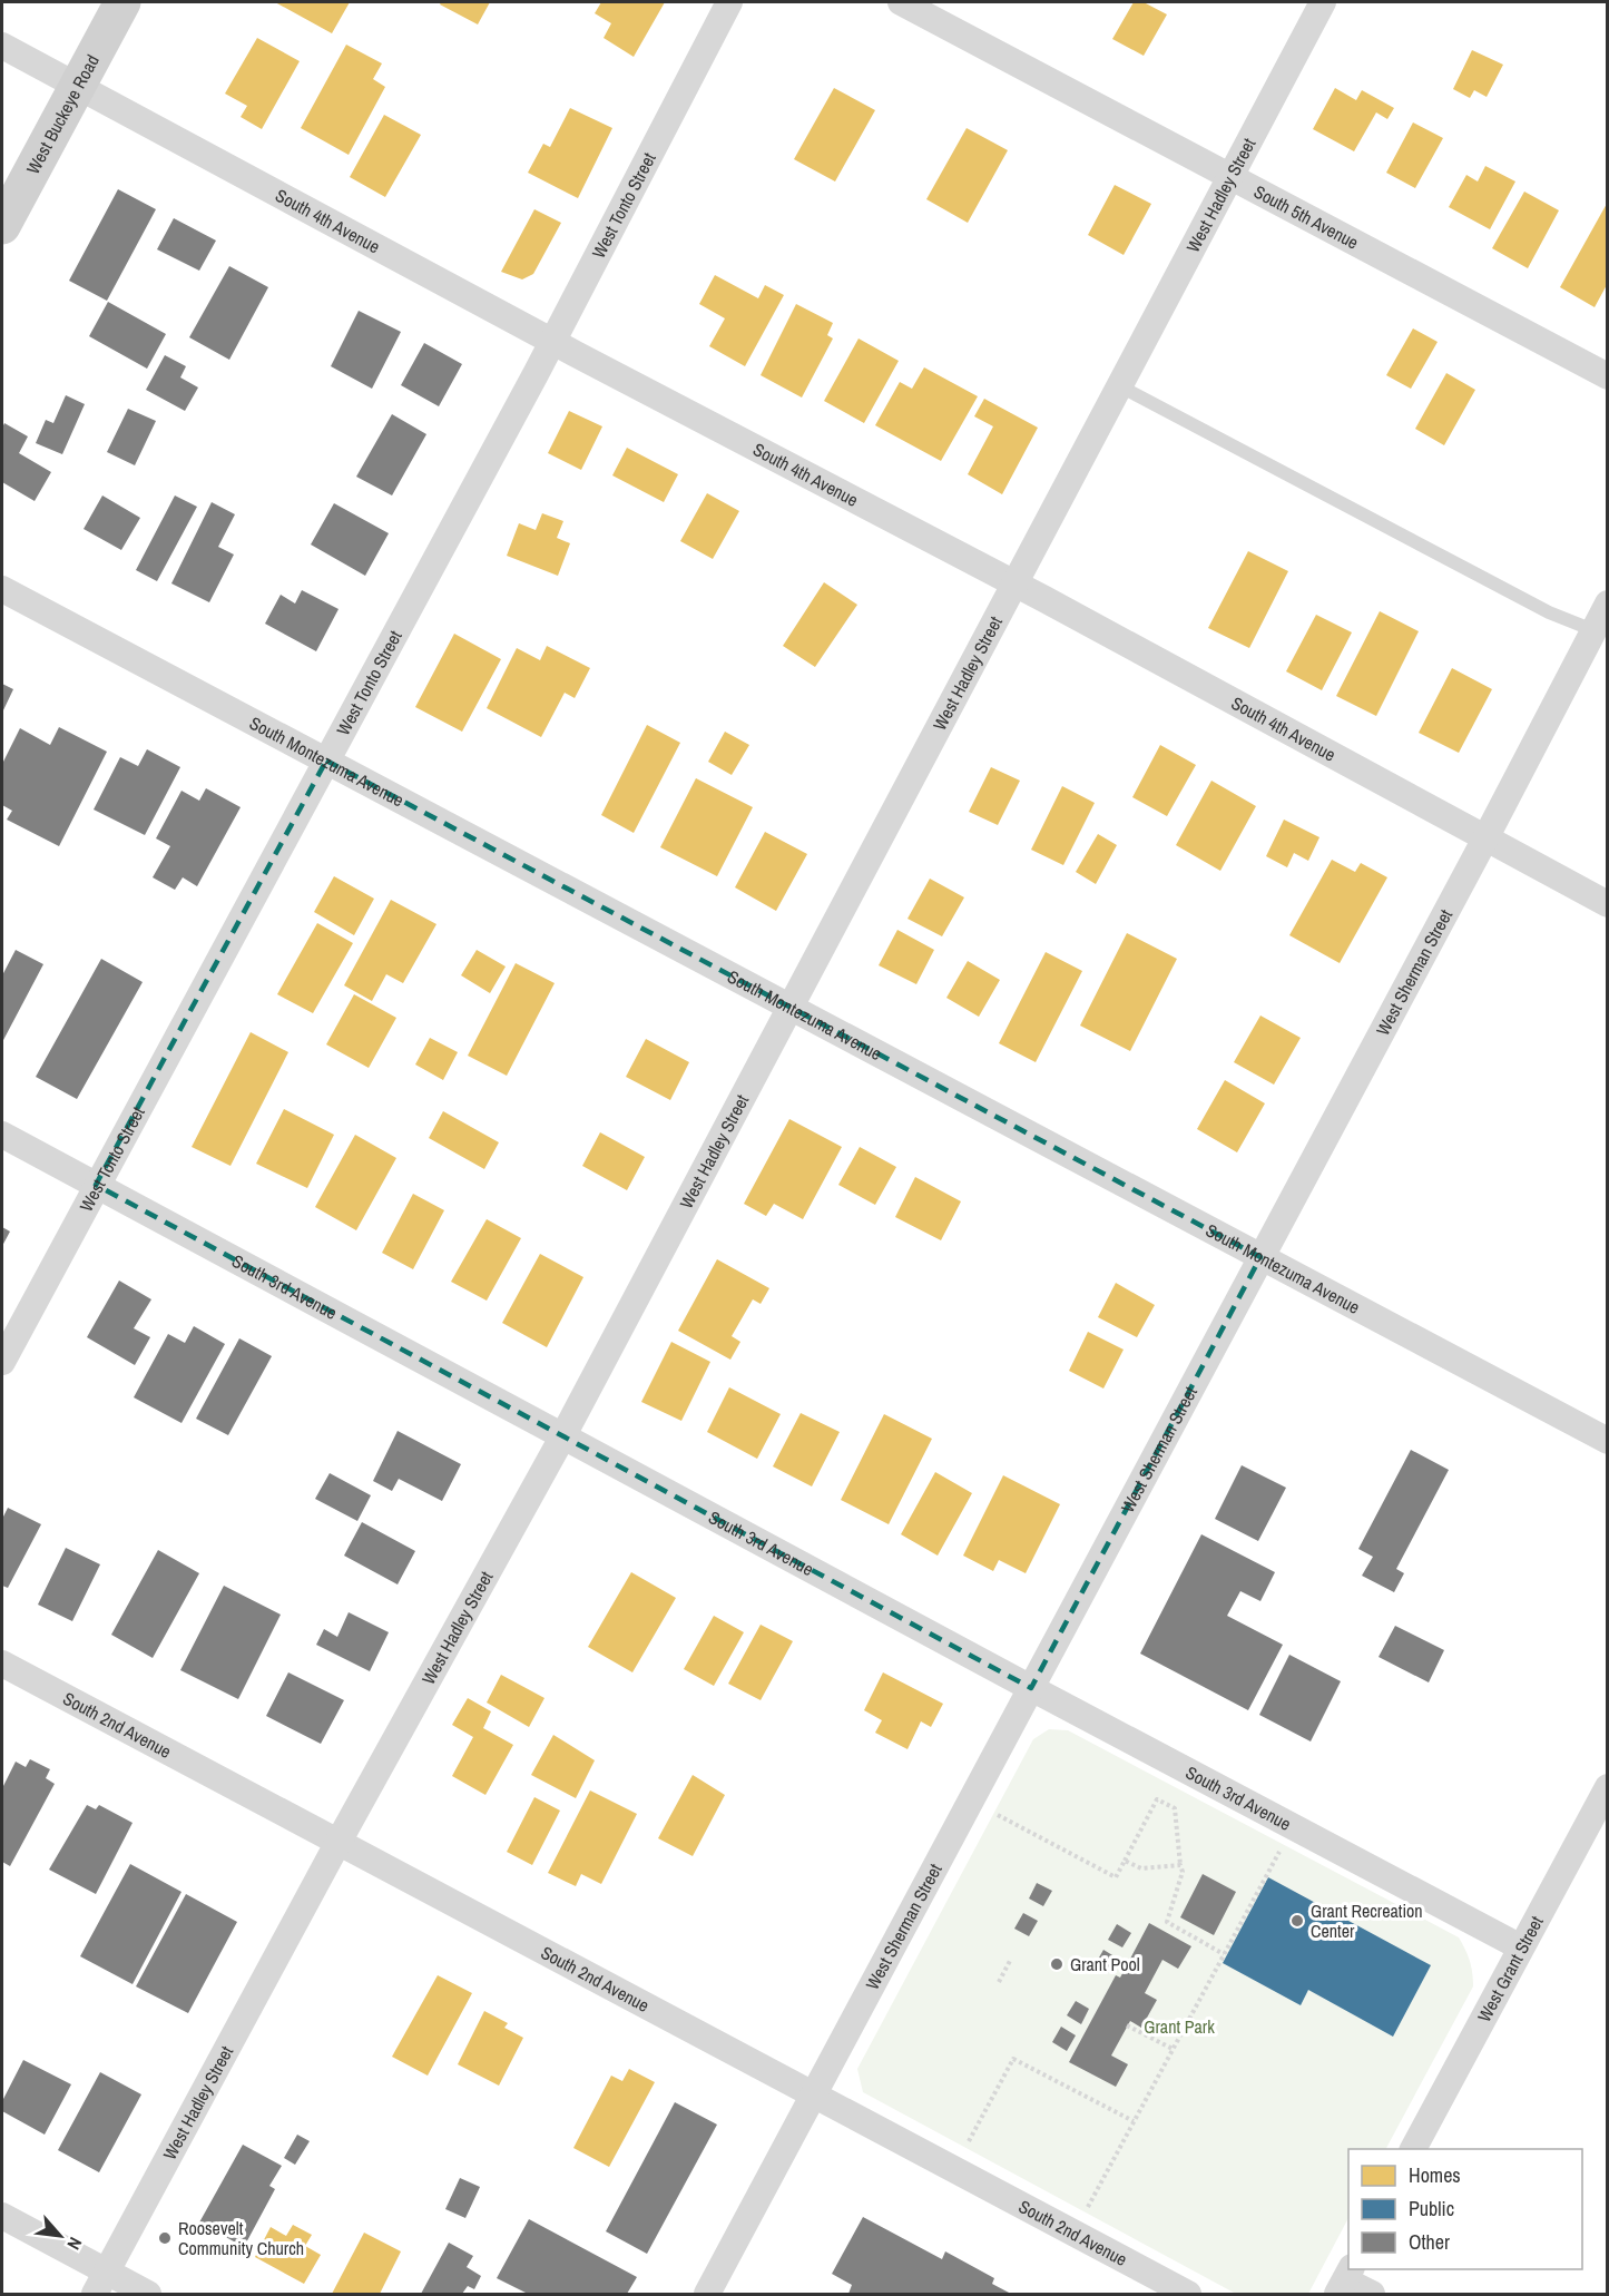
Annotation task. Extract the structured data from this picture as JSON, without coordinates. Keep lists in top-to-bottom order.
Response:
{
  "streets": {
    "main road": ["West Buckeye Road"],
    "street": [
      "West Hadley Street",
      "West Tonto Street",
      "South 5th Avenue",
      "South 4th Avenue",
      "South Montezuma Avenue",
      "West Sherman Street",
      "South 3rd Avenue",
      "South 2nd Avenue",
      "West Grant Street"
    ]
  },
  "crossings": [
    ["West Buckeye Road", "South 4th Avenue"],
    ["West Hadley Street", "South 5th Avenue"],
    ["West Hadley Street", "South 4th Avenue"],
    ["West Hadley Street", "South Montezuma Avenue"],
    ["West Hadley Street", "South 3rd Avenue"],
    ["West Hadley Street", "South 2nd Avenue"],
    ["West Tonto Street", "South 4th Avenue"],
    ["West Tonto Street", "South Montezuma Avenue"],
    ["West Tonto Street", "South 3rd Avenue"],
    ["South 4th Avenue", "West Sherman Street"],
    ["South Montezuma Avenue", "West Sherman Street"],
    ["West Sherman Street", "South 3rd Avenue"],
    ["West Sherman Street", "South 2nd Avenue"],
    ["South 3rd Avenue", "West Grant Street"]
  ],
  "parks": ["Grant Park"],
  "places": ["Grant Recreation Center", "Grant Pool", "Roosevelt Community Church"],
  "legend": ["Homes", "Public", "Other"],
  "north": "bottom right"
}
